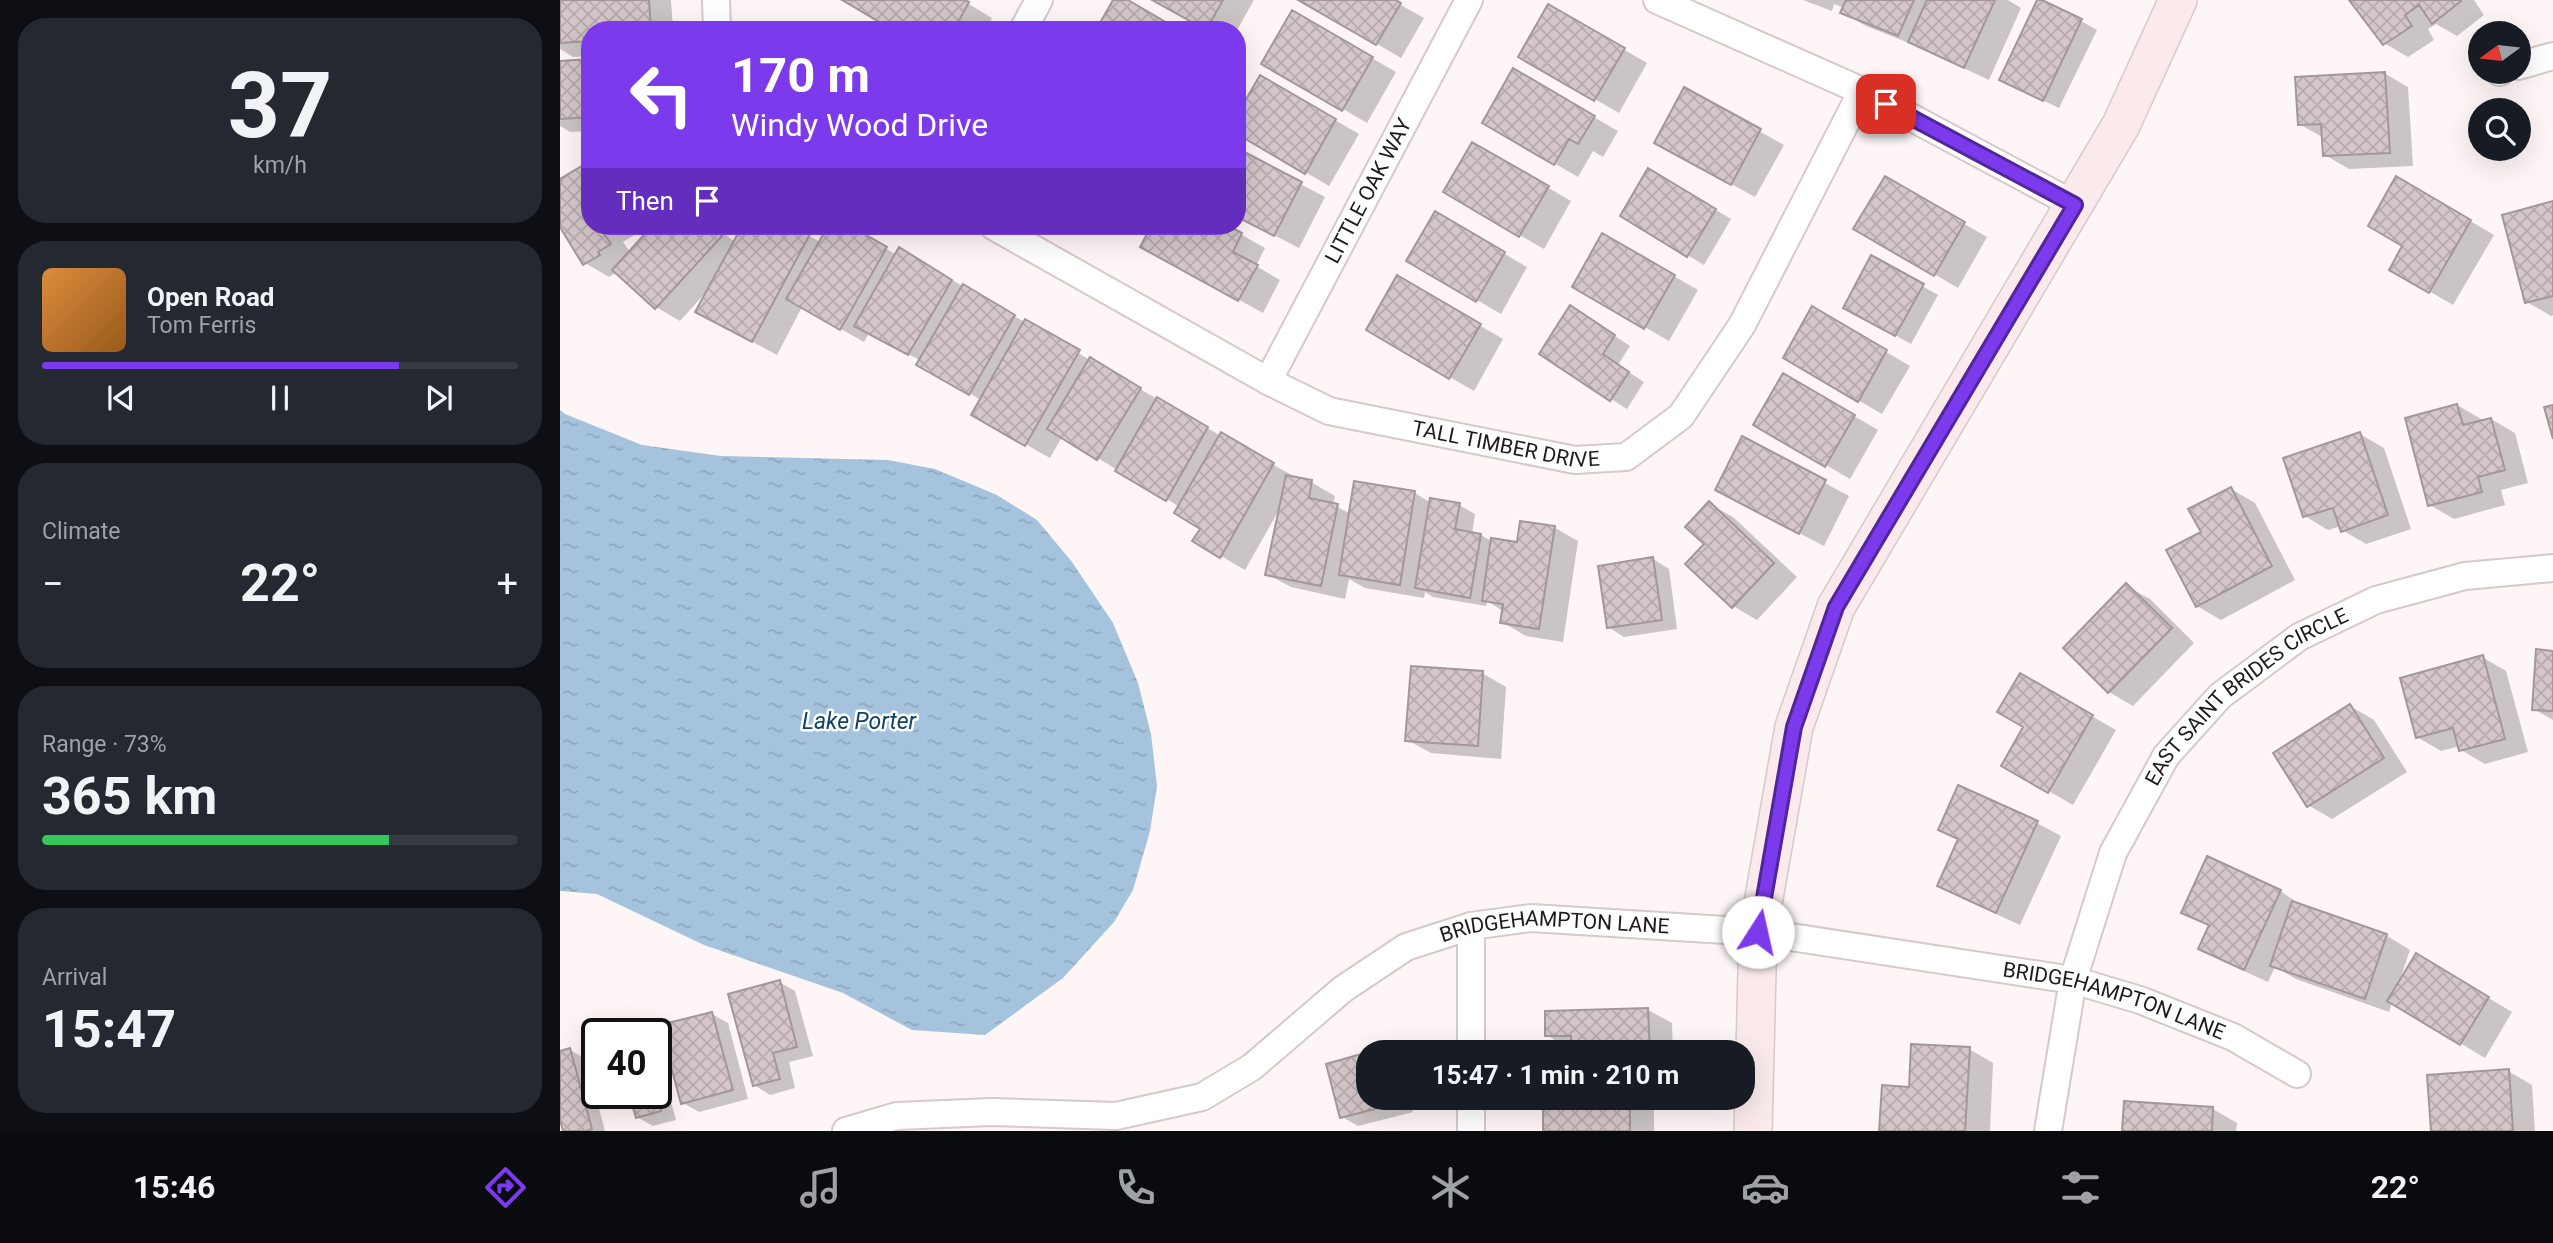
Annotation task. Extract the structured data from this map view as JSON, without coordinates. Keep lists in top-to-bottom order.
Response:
{
  "streets": {
    "street": [
      "LITTLE OAK WAY",
      "TALL TIMBER DRIVE",
      "EAST SAINT BRIDES CIRCLE",
      "BRIDGEHAMPTON LANE"
    ]
  },
  "crossings": [
    ["LITTLE OAK WAY", "TALL TIMBER DRIVE"],
    ["EAST SAINT BRIDES CIRCLE", "BRIDGEHAMPTON LANE"]
  ],
  "water": ["Lake Porter"],
  "north": "left",
  "page": {
    "tile": [
      ["37", "km/h"],
      "Climate",
      ["Range · 73%", "365 km"],
      ["Arrival", "15:47"]
    ],
    "turn": ["170 m", "Windy Wood Drive"],
    "then": "Then",
    "song": ["Open Road", "Tom Ferris"],
    "heat": ["−", "22°", "+"],
    "limit": "40",
    "trip": "15:47 · 1 min · 210 m",
    "tabs": ["15:46", "22°"]
  }
}
